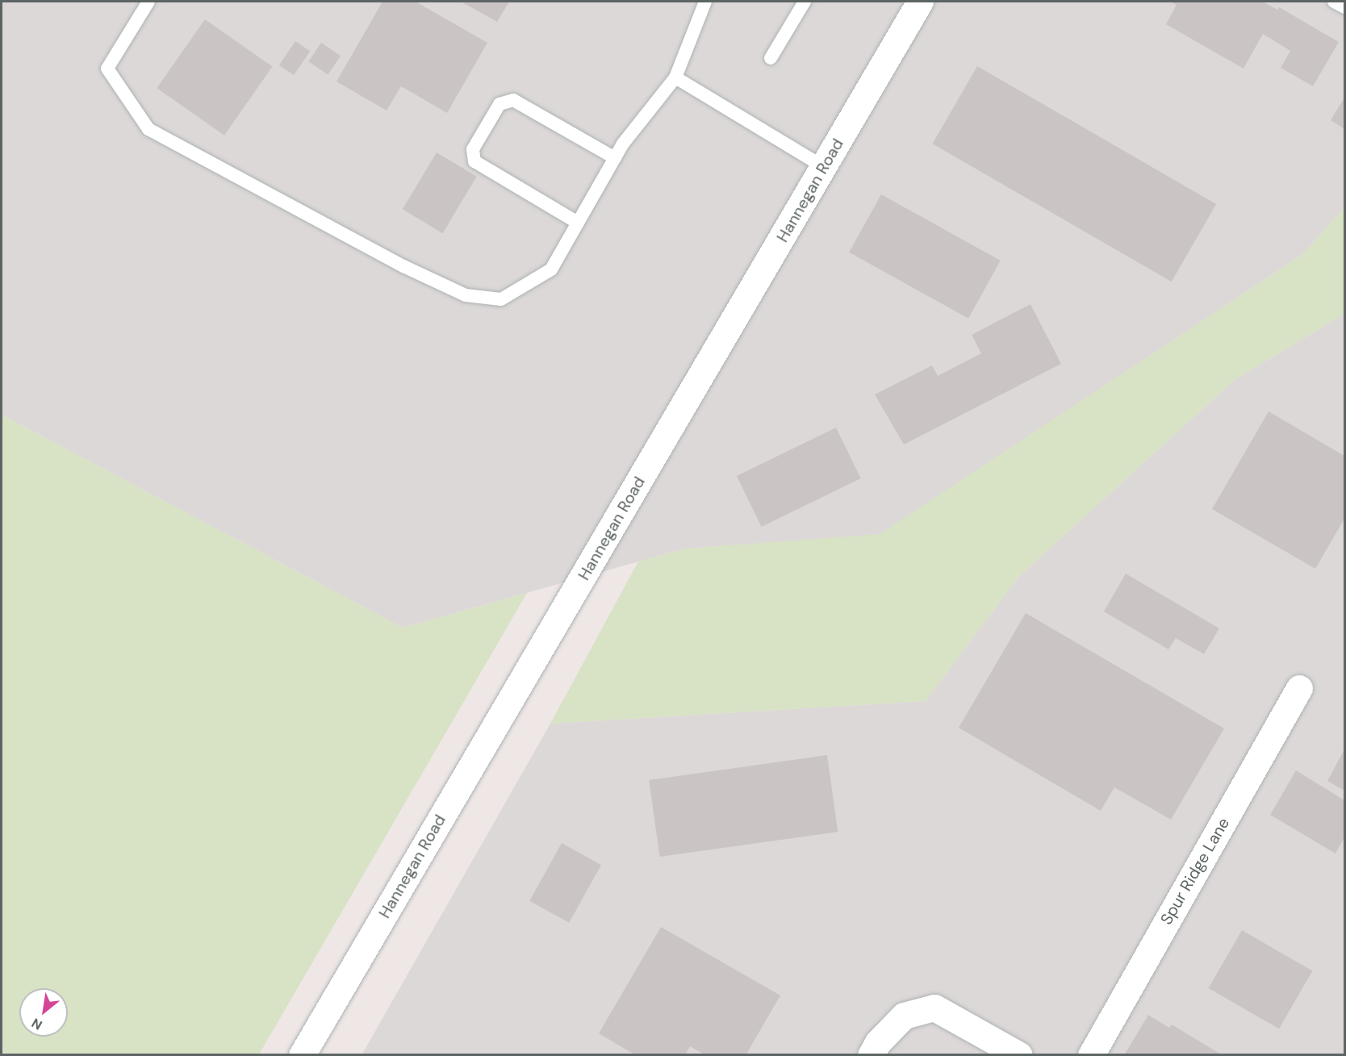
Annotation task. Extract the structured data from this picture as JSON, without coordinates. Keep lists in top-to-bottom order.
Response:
{
  "streets": {
    "main road": ["Hannegan Road", "Spur Ridge Lane"]
  },
  "north": "bottom left"
}
